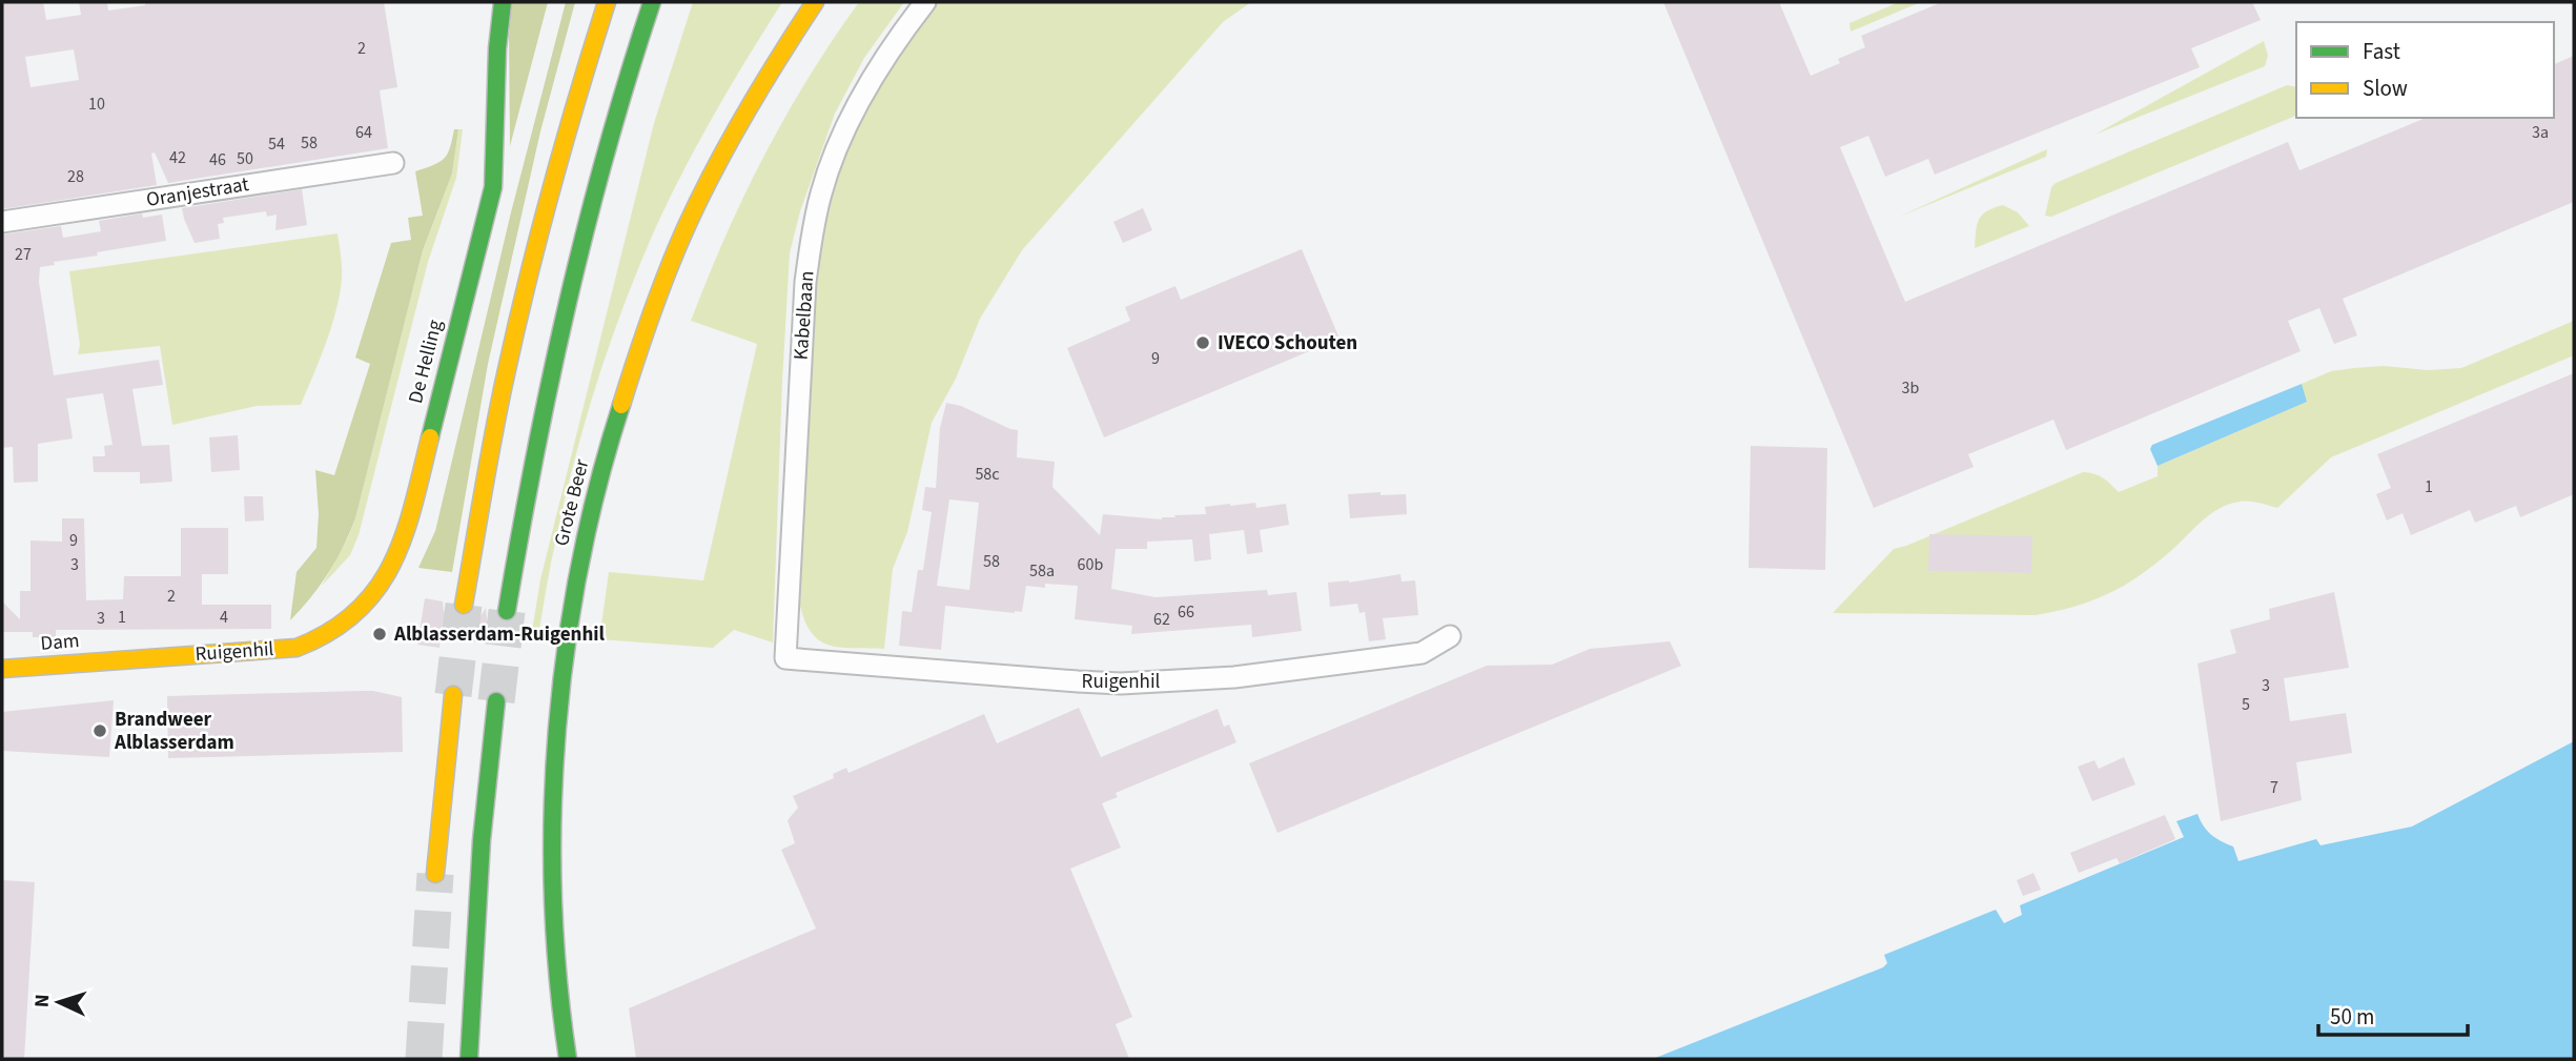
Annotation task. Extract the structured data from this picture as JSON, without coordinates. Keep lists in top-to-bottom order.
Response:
{
  "streets": {
    "main road": [
      "De Helling",
      "Grote Beer",
      "Dam",
      "Ruigenhil"
    ],
    "street": ["Oranjestraat", "Kabelbaan"]
  },
  "crossings": [
    ["Kabelbaan", "Ruigenhil"],
    ["De Helling", "Ruigenhil"],
    ["Dam", "Ruigenhil"]
  ],
  "places": ["IVECO Schouten", "Alblasserdam-Ruigenhil", "Brandweer Alblasserdam"],
  "house_numbers": [
    "2",
    "10",
    "64",
    "3a",
    "58",
    "54",
    "42",
    "50",
    "46",
    "28",
    "27",
    "9",
    "3b",
    "58c",
    "1",
    "9",
    "58",
    "3",
    "60b",
    "58a",
    "2",
    "66",
    "1",
    "4",
    "3",
    "62",
    "3",
    "5",
    "7"
  ],
  "legend": ["Fast", "Slow"],
  "scale_bar": "50 m",
  "north": "left"
}
